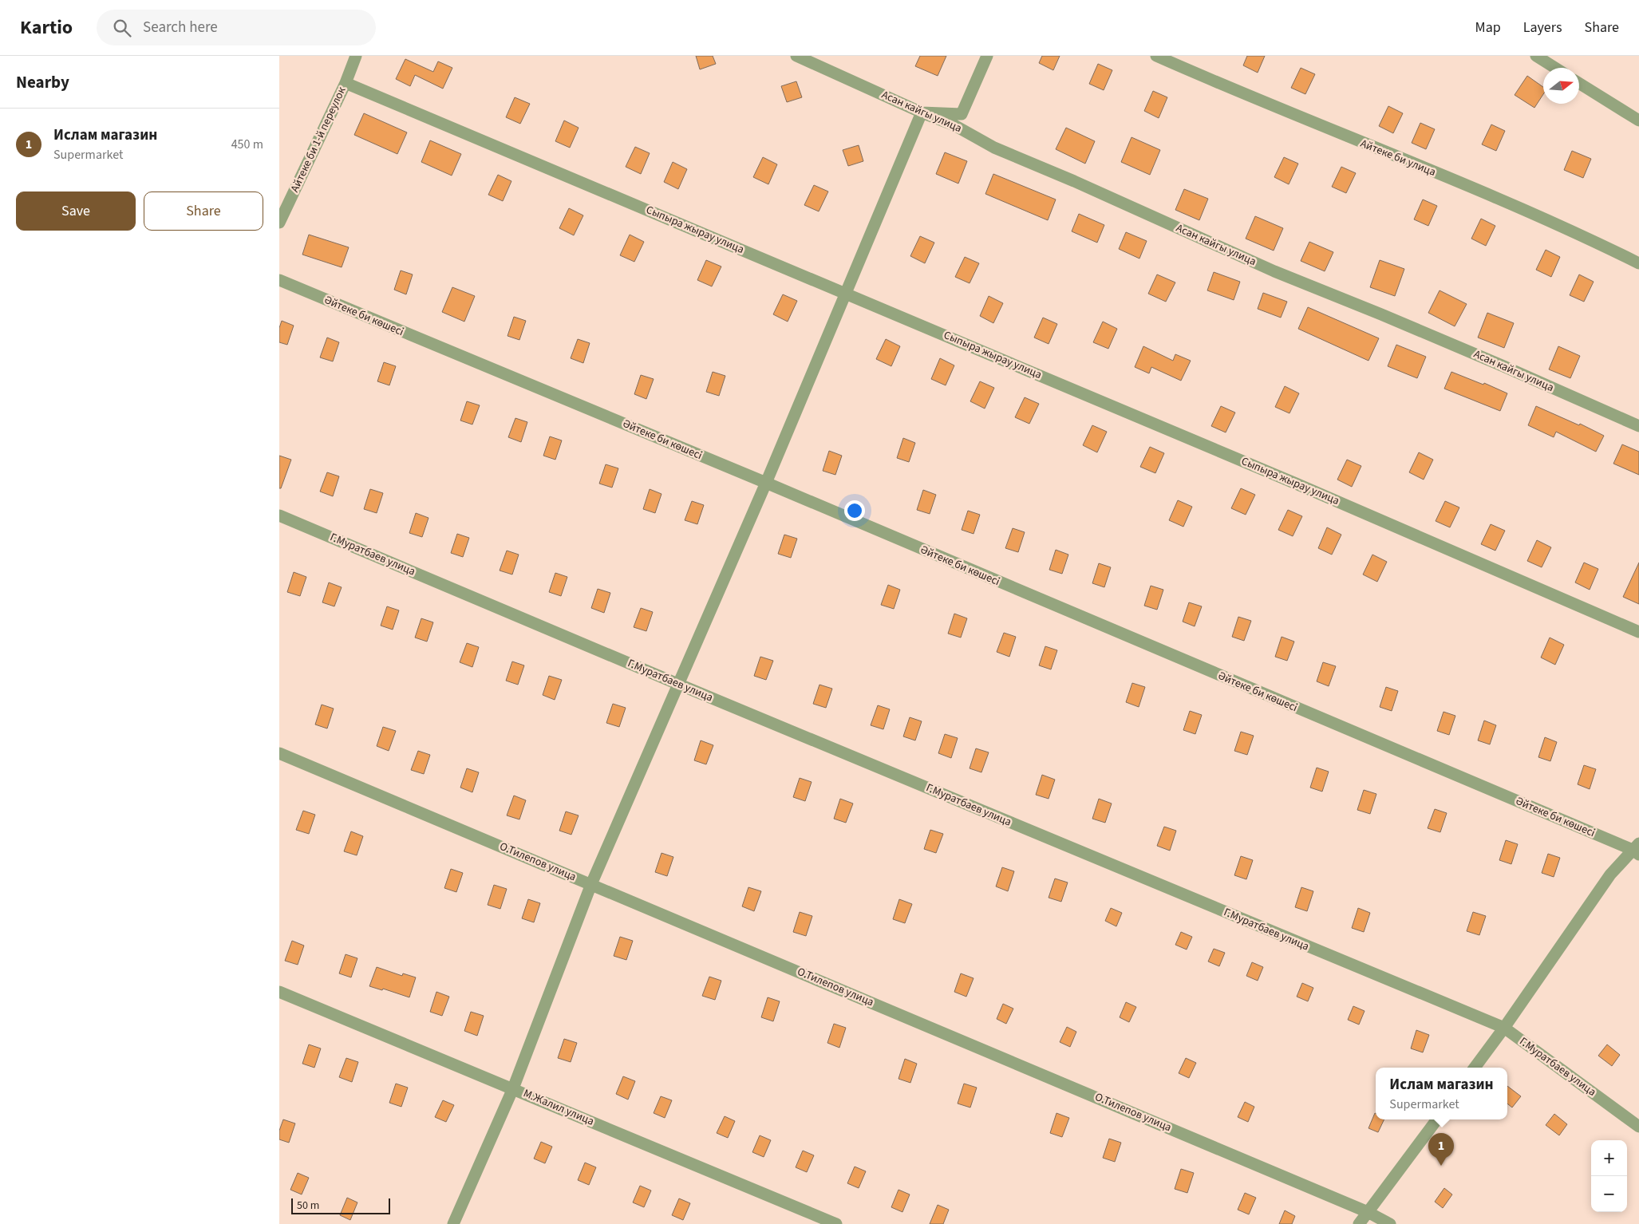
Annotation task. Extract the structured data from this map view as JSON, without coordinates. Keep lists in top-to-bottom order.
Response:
{
  "streets": {
    "street": [
      "Асан кайгы улица",
      "Айтеке би 1-й переулок",
      "Айтеке би улица",
      "Сыпыра жырау улица",
      "Әйтеке би көшесі",
      "Г.Муратбаев улица",
      "О.Тилепов улица",
      "М.Жалил улица"
    ]
  },
  "crossings": [
    ["Айтеке би 1-й переулок", "Сыпыра жырау улица"]
  ],
  "scale_bar": "50 m",
  "north": "right",
  "page": {
    "header": "Kartio",
    "search": "Search here",
    "nav": ["Map", "Layers", "Share"],
    "heading": "Nearby",
    "list": [
      {
        "mark": "1",
        "name": "Ислам магазин",
        "note": "Supermarket",
        "value": "450 m"
      }
    ],
    "buttons": ["Save", "Share"],
    "popup": ["Ислам магазин", "Supermarket"],
    "pins": "1",
    "map_buttons": ["+", "−"],
    "scale": "50 m"
  }
}
